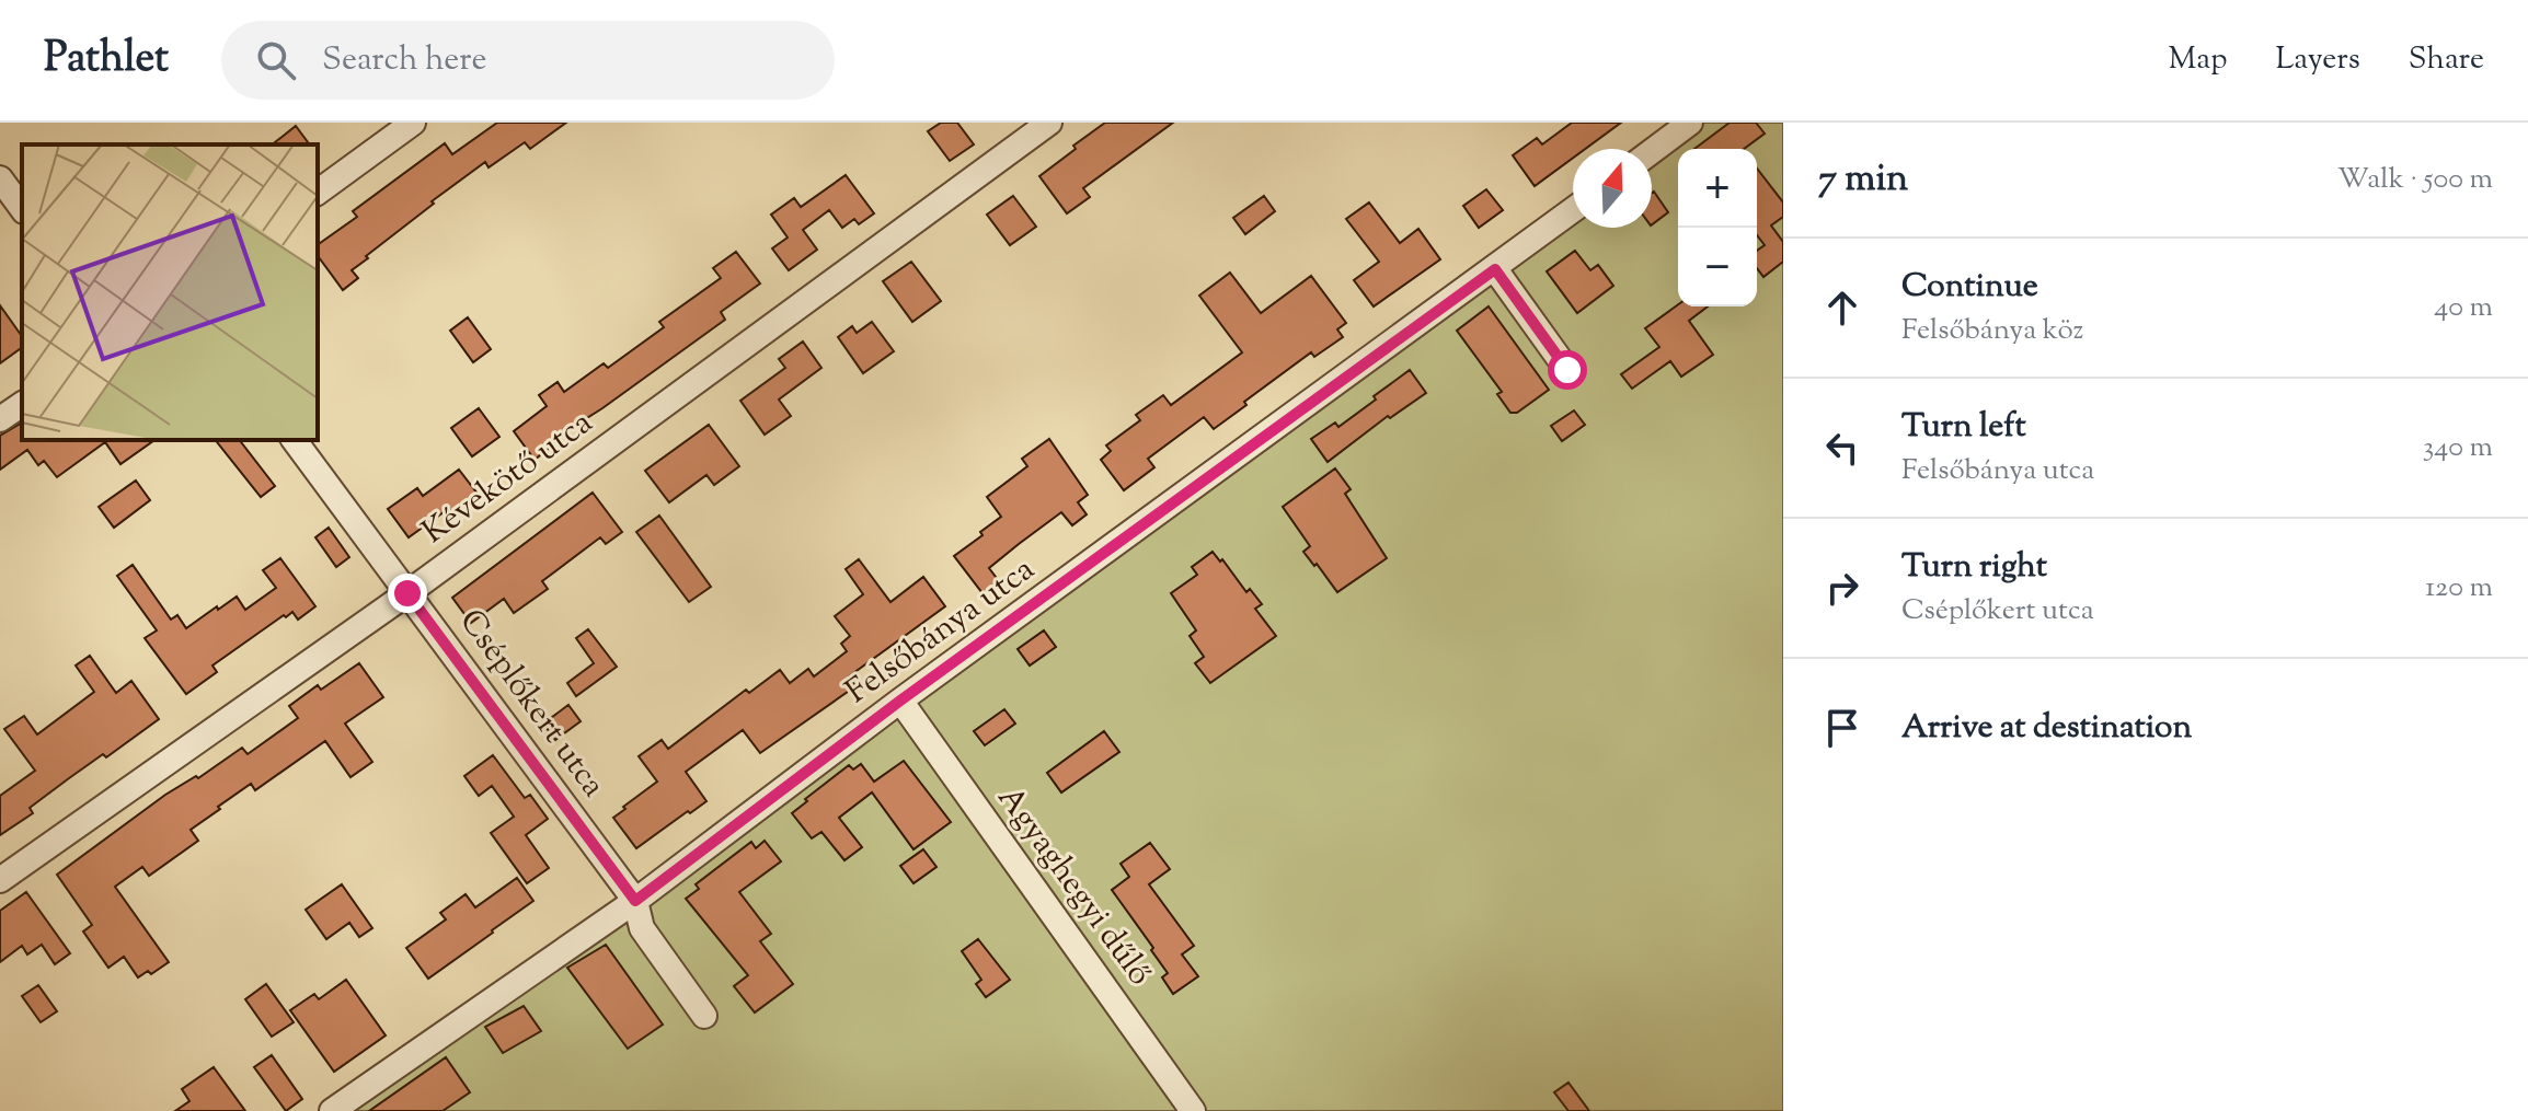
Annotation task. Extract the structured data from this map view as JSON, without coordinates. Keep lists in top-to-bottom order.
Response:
{
  "streets": {
    "street": [
      "Kévekötő utca",
      "Felsőbánya utca",
      "Cséplőkert utca",
      "Agyaghegyi dűlő"
    ]
  },
  "crossings": [
    ["Kévekötő utca", "Cséplőkert utca"],
    ["Felsőbánya utca", "Cséplőkert utca"],
    ["Felsőbánya utca", "Agyaghegyi dűlő"]
  ],
  "north": "top",
  "page": {
    "header": "Pathlet",
    "search": "Search here",
    "nav": ["Map", "Layers", "Share"],
    "heading": ["7 min", "Walk · 500 m"],
    "map_buttons": ["+", "−"],
    "list": [
      ["Continue", "Felsőbánya köz", "40 m"],
      ["Turn left", "Felsőbánya utca", "340 m"],
      ["Turn right", "Cséplőkert utca", "120 m"],
      "Arrive at destination"
    ]
  }
}
